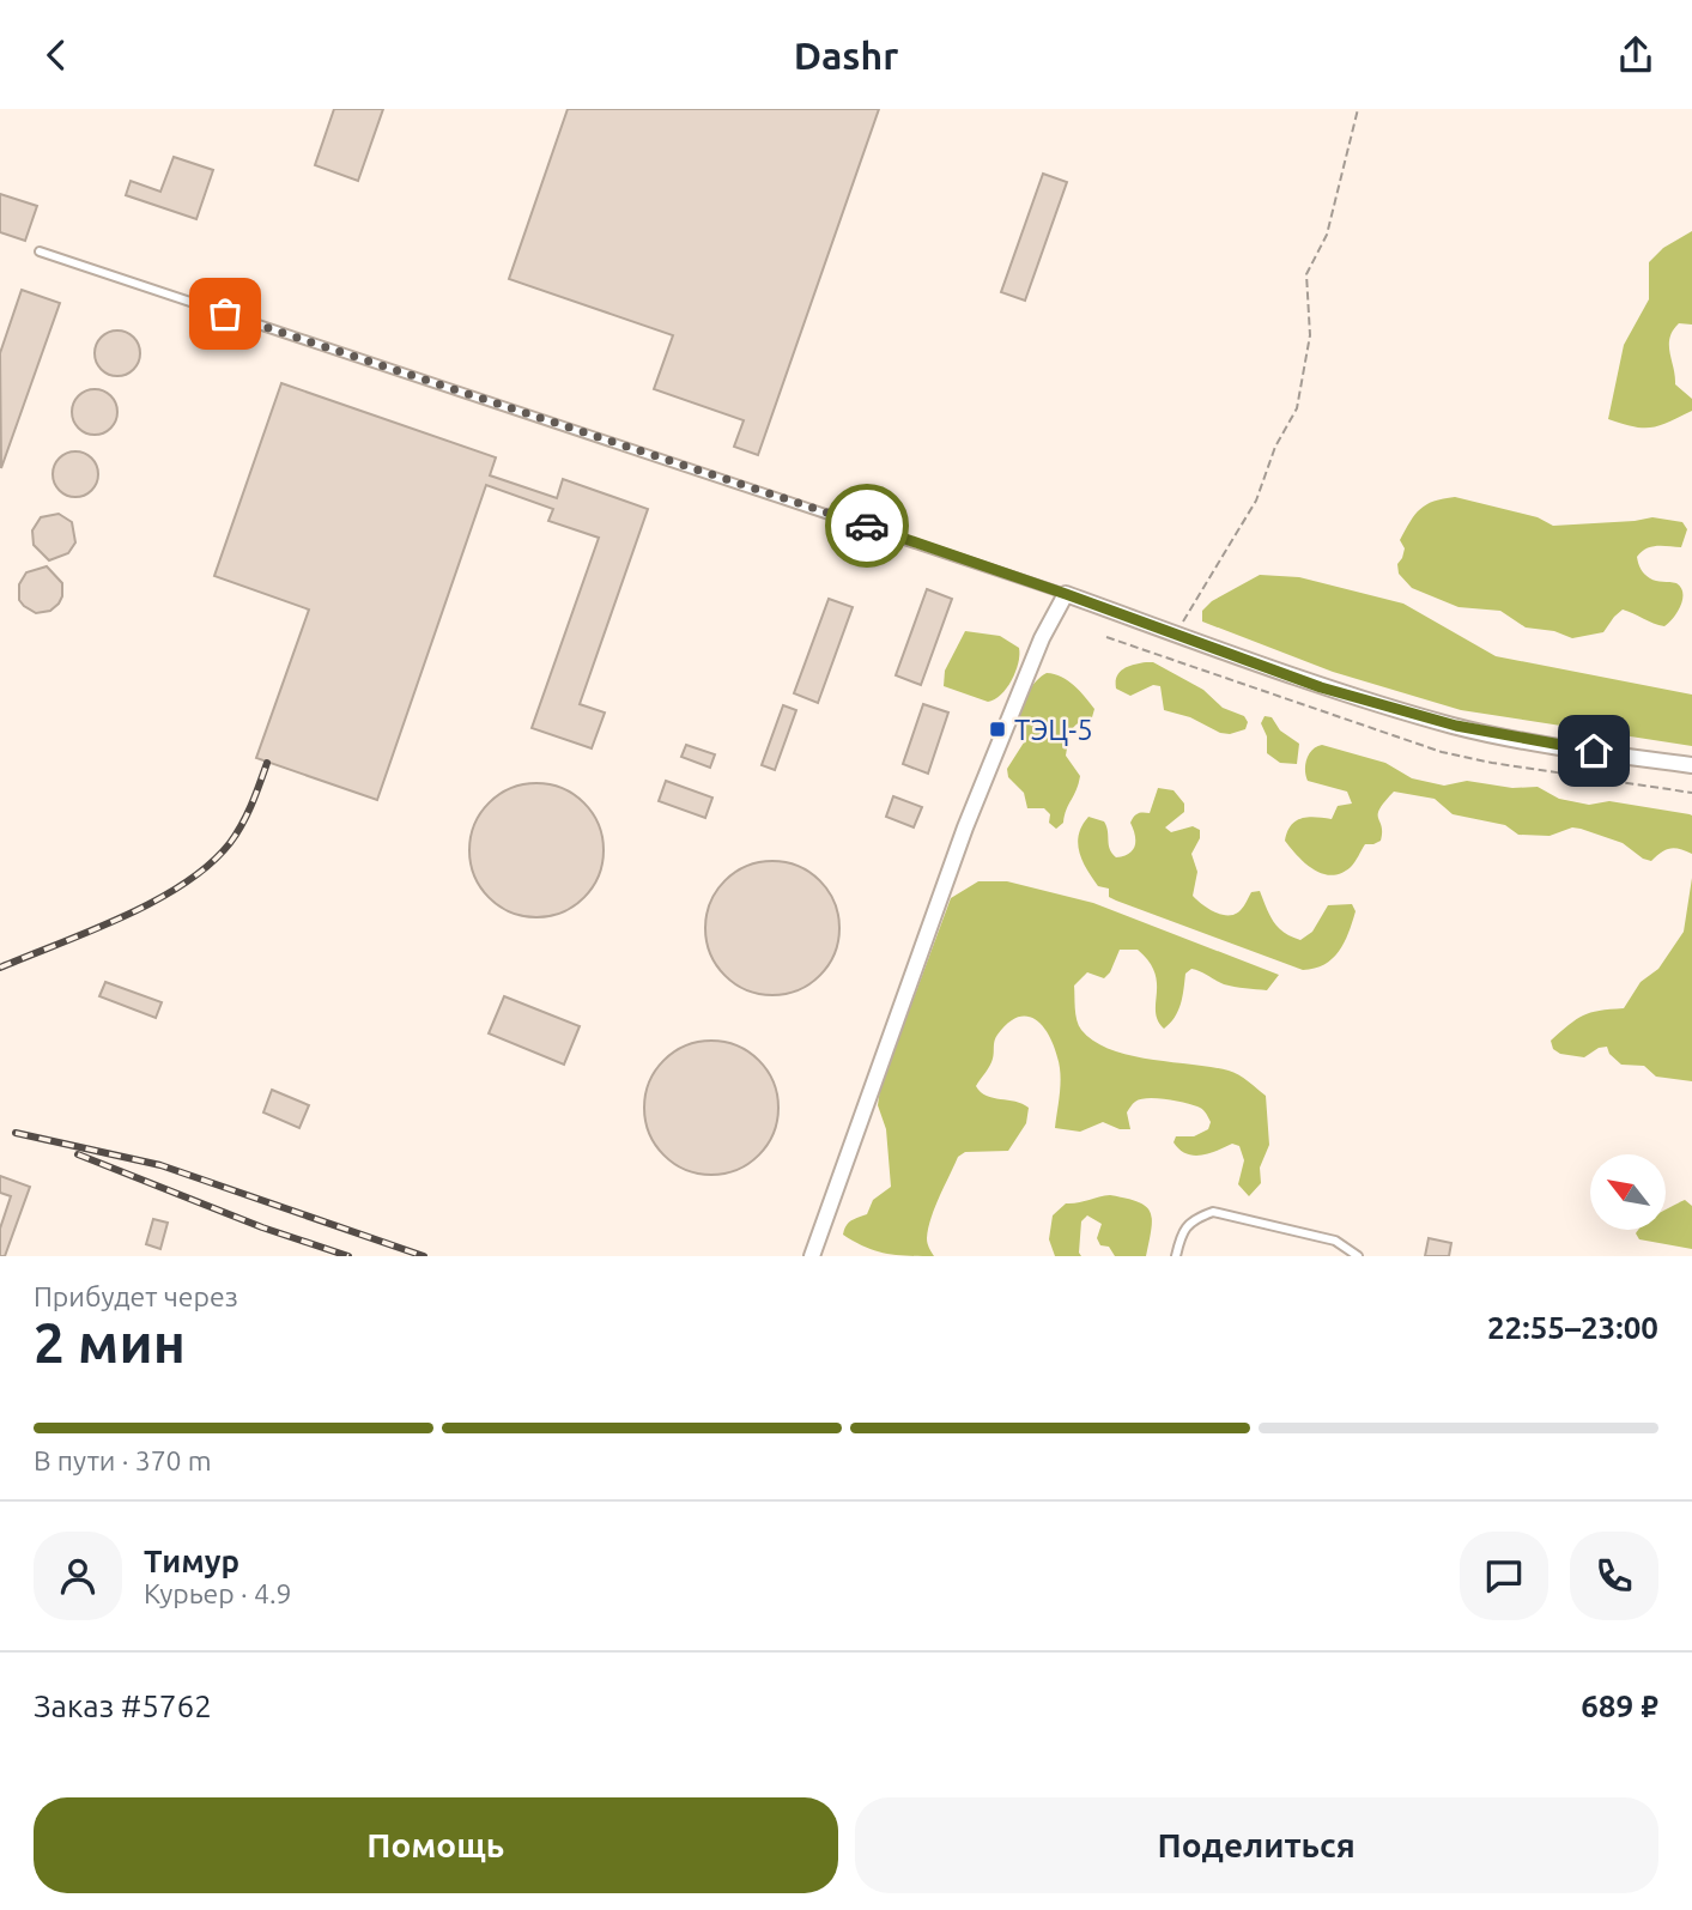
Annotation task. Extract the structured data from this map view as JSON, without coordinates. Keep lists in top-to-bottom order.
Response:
{
  "places": {
    "transit": ["ТЭЦ-5"]
  },
  "north": "top left",
  "page": {
    "header": "Dashr",
    "heading": ["2 мин", "Прибудет через", "22:55–23:00"],
    "panel": [
      "Тимур",
      "Курьер · 4.9",
      "Заказ #5762",
      "689 ₽"
    ],
    "bar": "В пути · 370 m",
    "buttons": ["Помощь", "Поделиться"]
  }
}
